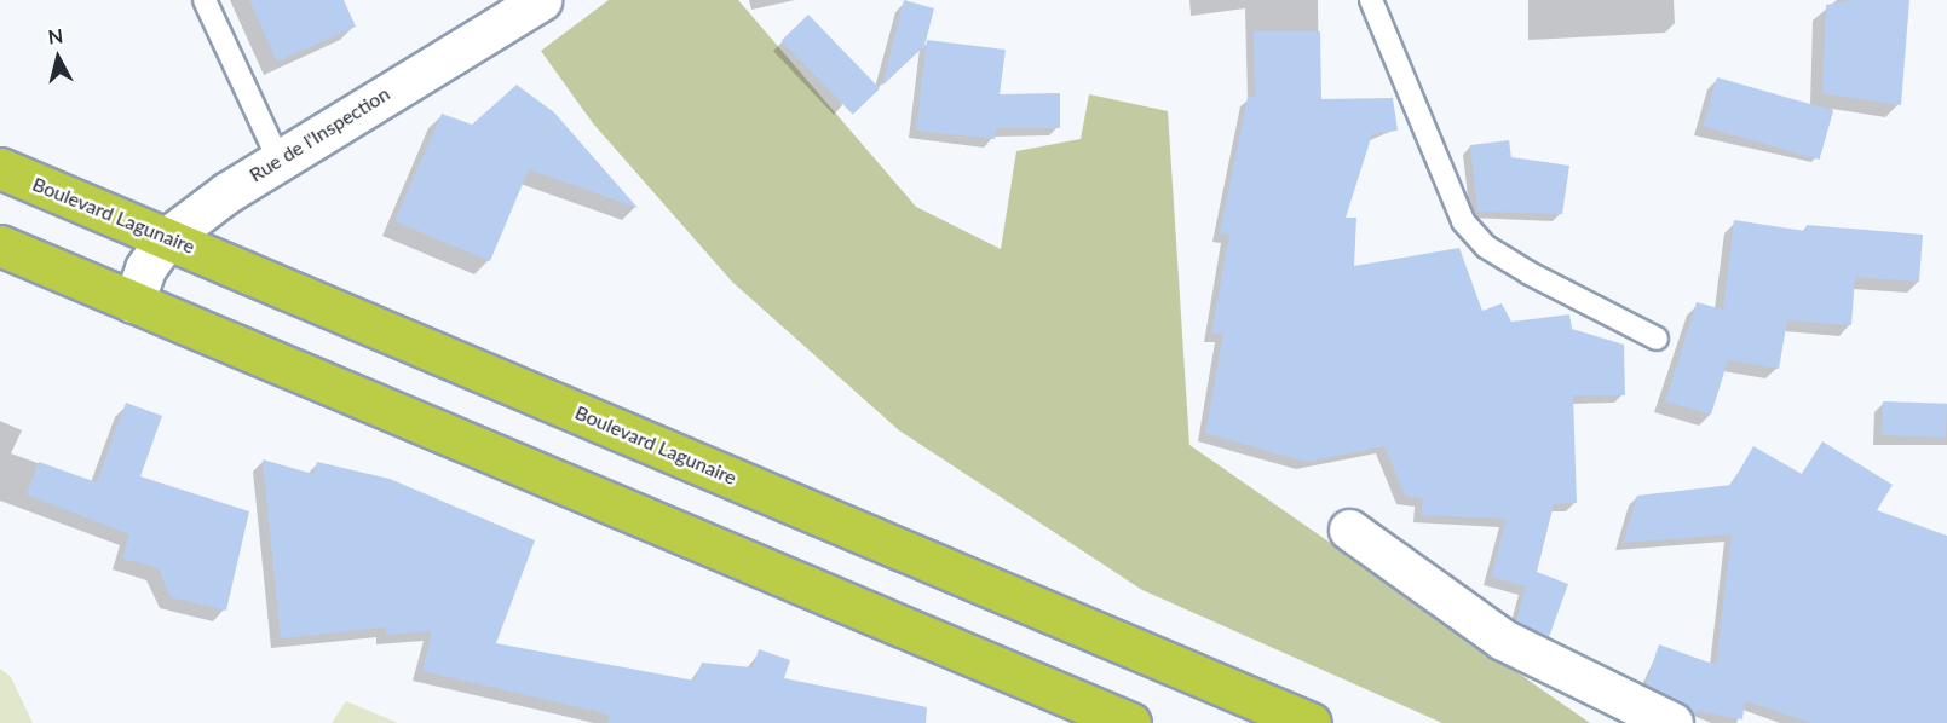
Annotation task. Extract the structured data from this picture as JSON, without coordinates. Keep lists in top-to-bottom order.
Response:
{
  "streets": {
    "highway": ["Boulevard Lagunaire"],
    "street": ["Rue de l'Inspection"]
  },
  "crossings": [
    ["Rue de l'Inspection", "Boulevard Lagunaire"]
  ],
  "north": "top"
}
